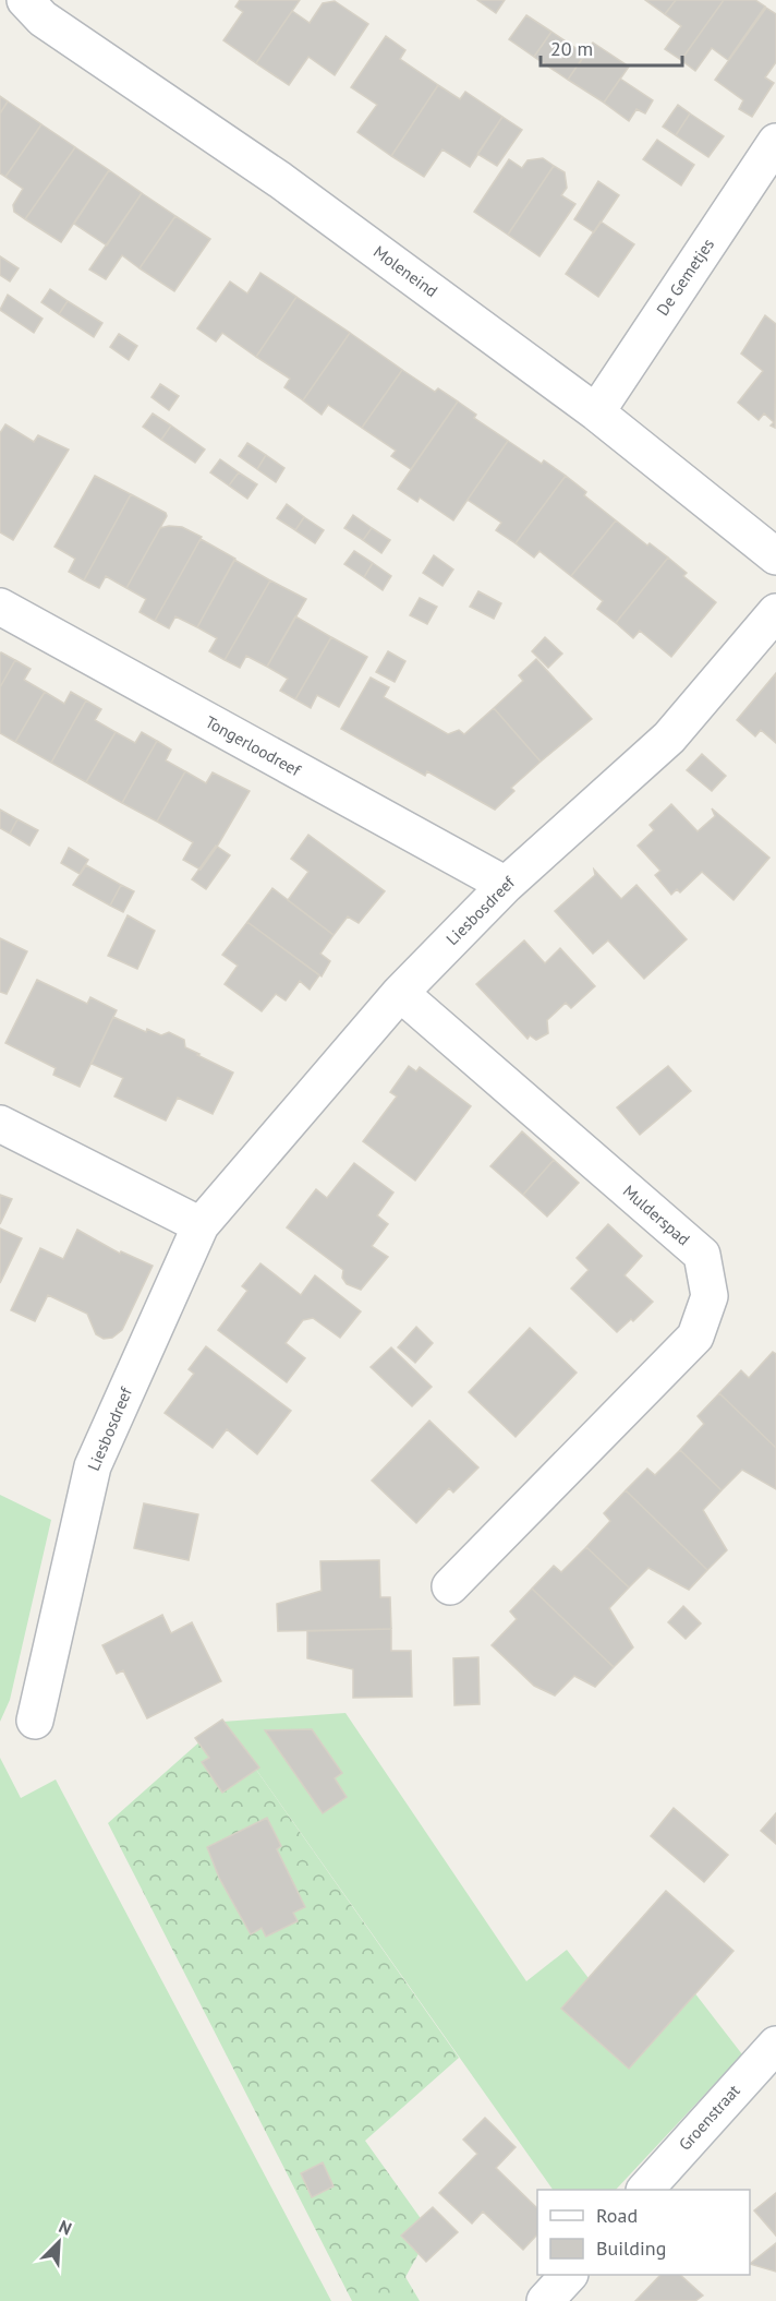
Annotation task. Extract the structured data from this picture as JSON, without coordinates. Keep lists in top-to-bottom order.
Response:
{
  "streets": {
    "street": [
      "Moleneind",
      "De Gemetjes",
      "Tongerloodreef",
      "Liesbosdreef",
      "Mulderspad",
      "Groenstraat"
    ]
  },
  "crossings": [
    ["Moleneind", "De Gemetjes"],
    ["Tongerloodreef", "Liesbosdreef"],
    ["Liesbosdreef", "Mulderspad"]
  ],
  "legend": ["Road", "Building"],
  "scale_bar": "20 m",
  "north": "top right"
}
